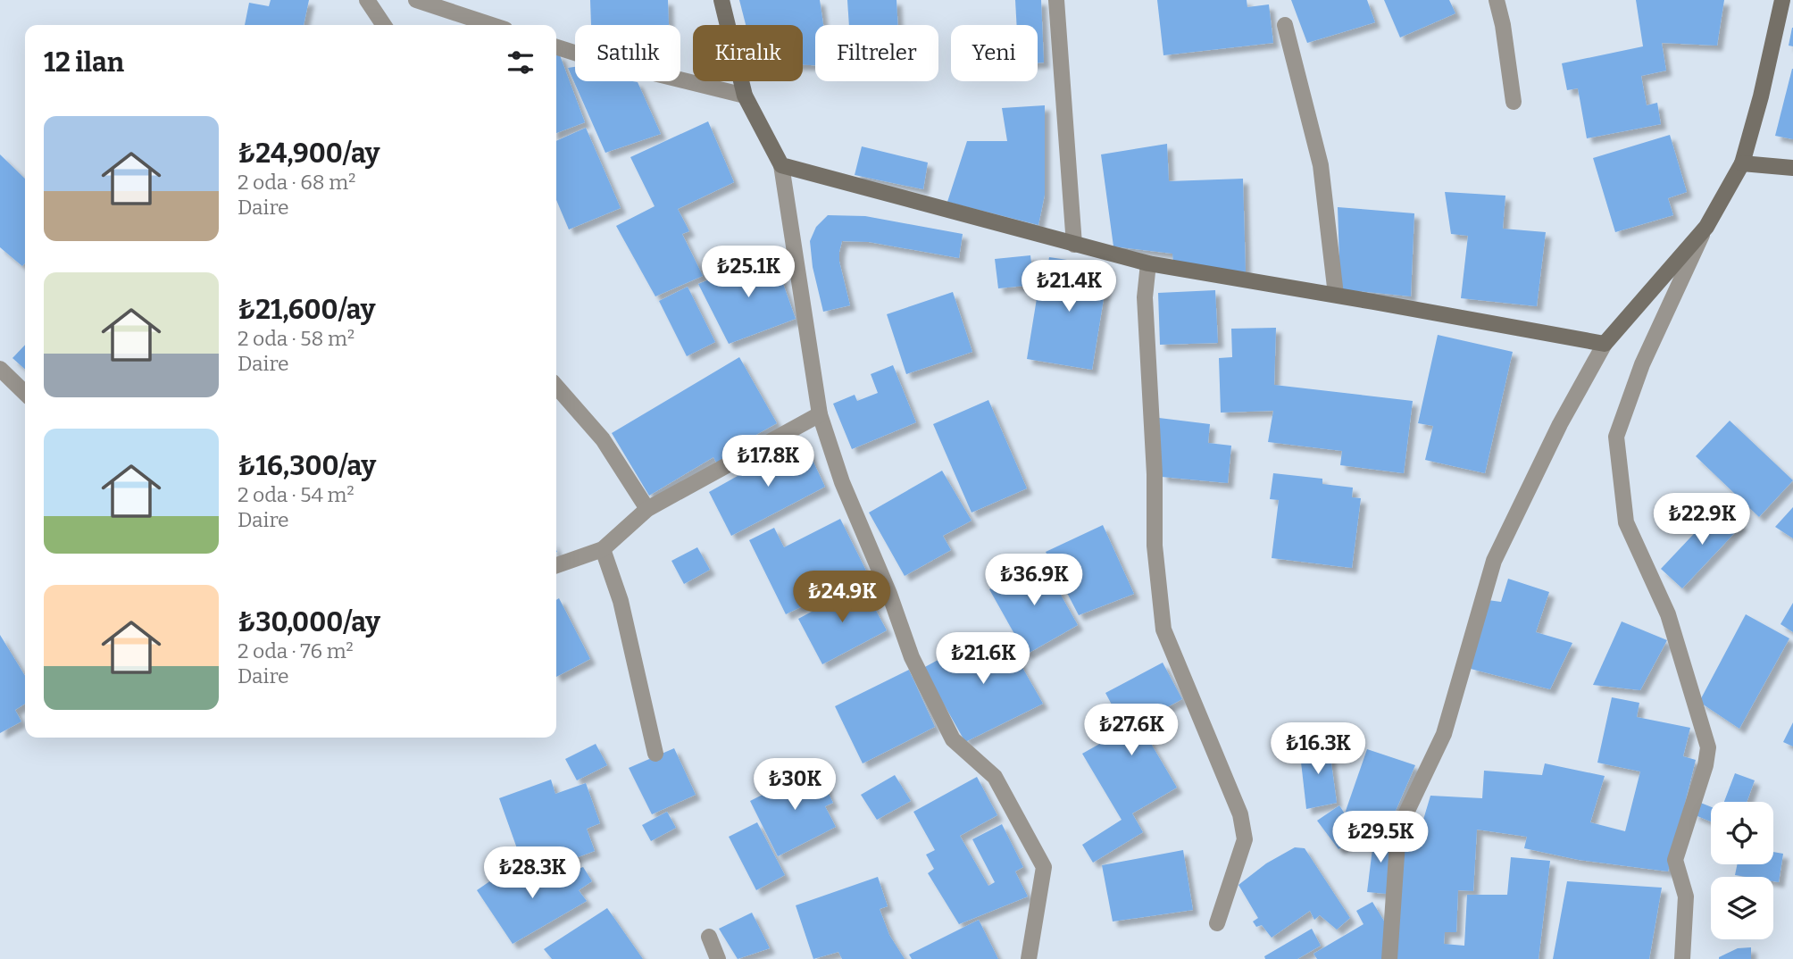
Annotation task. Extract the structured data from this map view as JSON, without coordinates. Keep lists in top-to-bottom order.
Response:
{
  "page": {
    "chip": [
      "Satılık",
      "Kiralık",
      "Filtreler",
      "Yeni"
    ],
    "heading": "12 ilan",
    "list": [
      {
        "name": "₺24,900/ay",
        "note": "2 oda · 68 m² · Daire"
      },
      {
        "name": "₺21,600/ay",
        "note": "2 oda · 58 m² · Daire"
      },
      {
        "name": "₺16,300/ay",
        "note": "2 oda · 54 m² · Daire"
      },
      {
        "name": "₺30,000/ay",
        "note": "2 oda · 76 m² · Daire"
      }
    ],
    "price": [
      "₺25.1K",
      "₺21.4K",
      "₺17.8K",
      "₺22.9K",
      "₺36.9K",
      "₺24.9K",
      "₺21.6K",
      "₺27.6K",
      "₺16.3K",
      "₺30K",
      "₺29.5K",
      "₺28.3K"
    ]
  }
}
